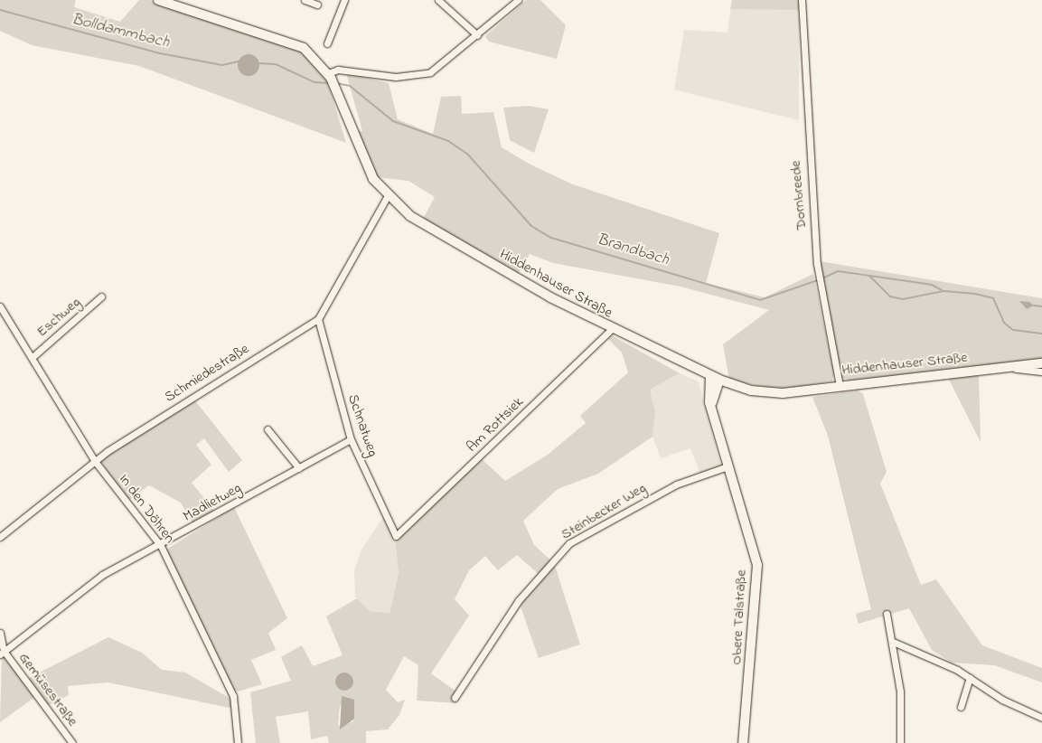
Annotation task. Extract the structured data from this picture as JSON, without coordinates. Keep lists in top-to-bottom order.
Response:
{
  "streets": {
    "main road": ["Hiddenhauser Straße", "Obere Talstraße"],
    "street": [
      "Dornbreede",
      "Eschweg",
      "Schmiedestraße",
      "Am Rottsiek",
      "Schnatweg",
      "Madlietweg",
      "In den Döhren",
      "Steinbecker Weg",
      "Gemüsestraße"
    ]
  },
  "crossings": [
    ["Dornbreede", "Hiddenhauser Straße"],
    ["Hiddenhauser Straße", "Schmiedestraße"],
    ["Hiddenhauser Straße", "Am Rottsiek"],
    ["Hiddenhauser Straße", "Obere Talstraße"],
    ["Eschweg", "In den Döhren"],
    ["Schmiedestraße", "Schnatweg"],
    ["Schmiedestraße", "In den Döhren"],
    ["Am Rottsiek", "Schnatweg"],
    ["Schnatweg", "Madlietweg"],
    ["Madlietweg", "In den Döhren"],
    ["Madlietweg", "Gemüsestraße"],
    ["Steinbecker Weg", "Obere Talstraße"]
  ],
  "water": ["Bolldammbach", "Brandbach"]
}
